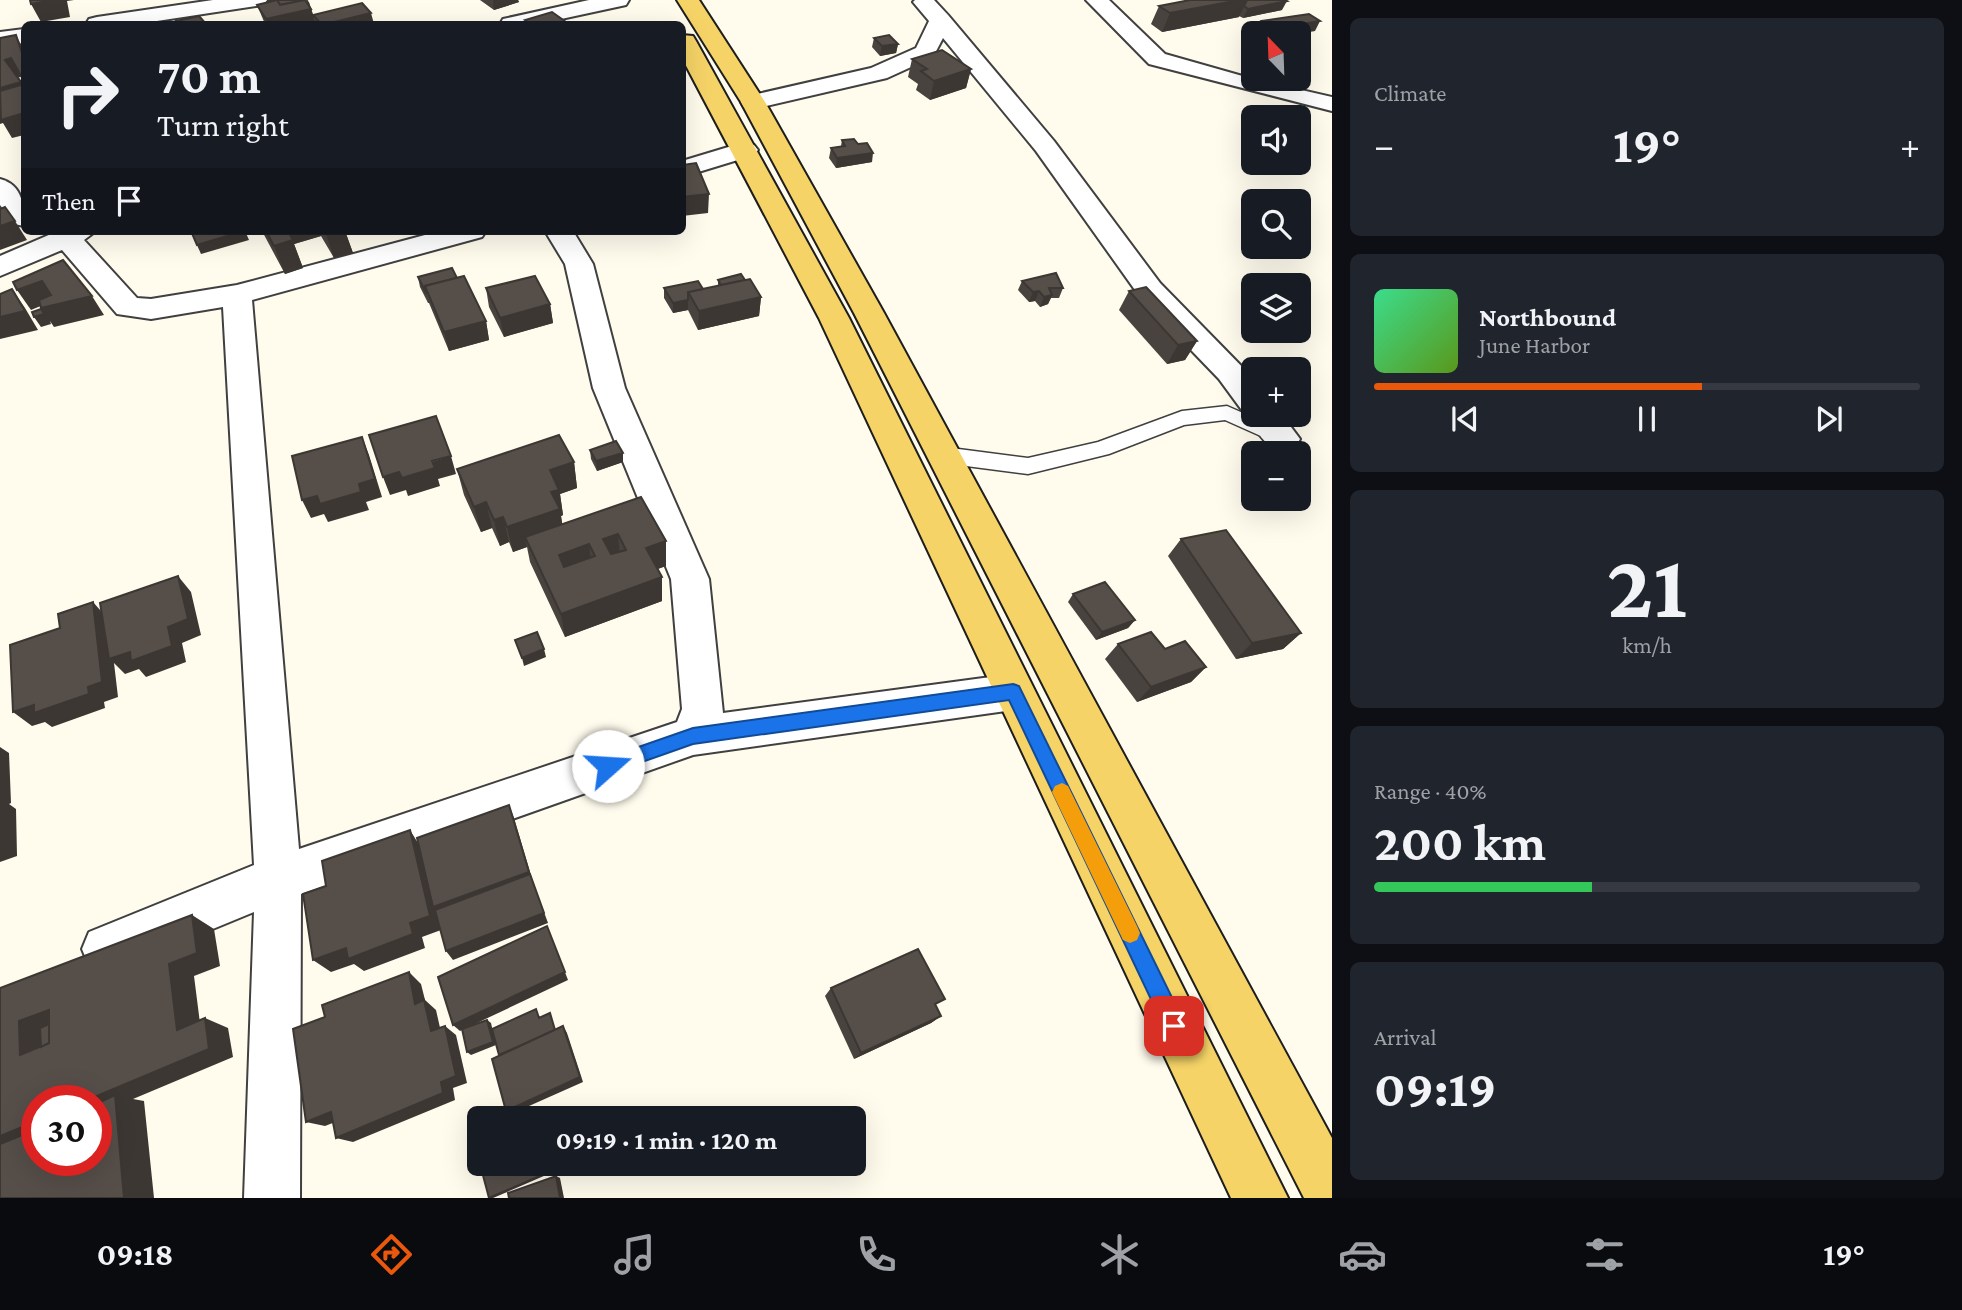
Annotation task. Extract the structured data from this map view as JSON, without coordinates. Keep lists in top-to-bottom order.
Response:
{
  "north": "top left",
  "page": {
    "tile": [
      "Climate",
      ["21", "km/h"],
      ["Range · 40%", "200 km"],
      ["Arrival", "09:19"]
    ],
    "map_buttons": ["+", "−"],
    "turn": ["70 m", "Turn right"],
    "heat": ["−", "19°", "+"],
    "then": "Then",
    "song": ["Northbound", "June Harbor"],
    "limit": "30",
    "trip": "09:19 · 1 min · 120 m",
    "tabs": ["09:18", "19°"]
  }
}
